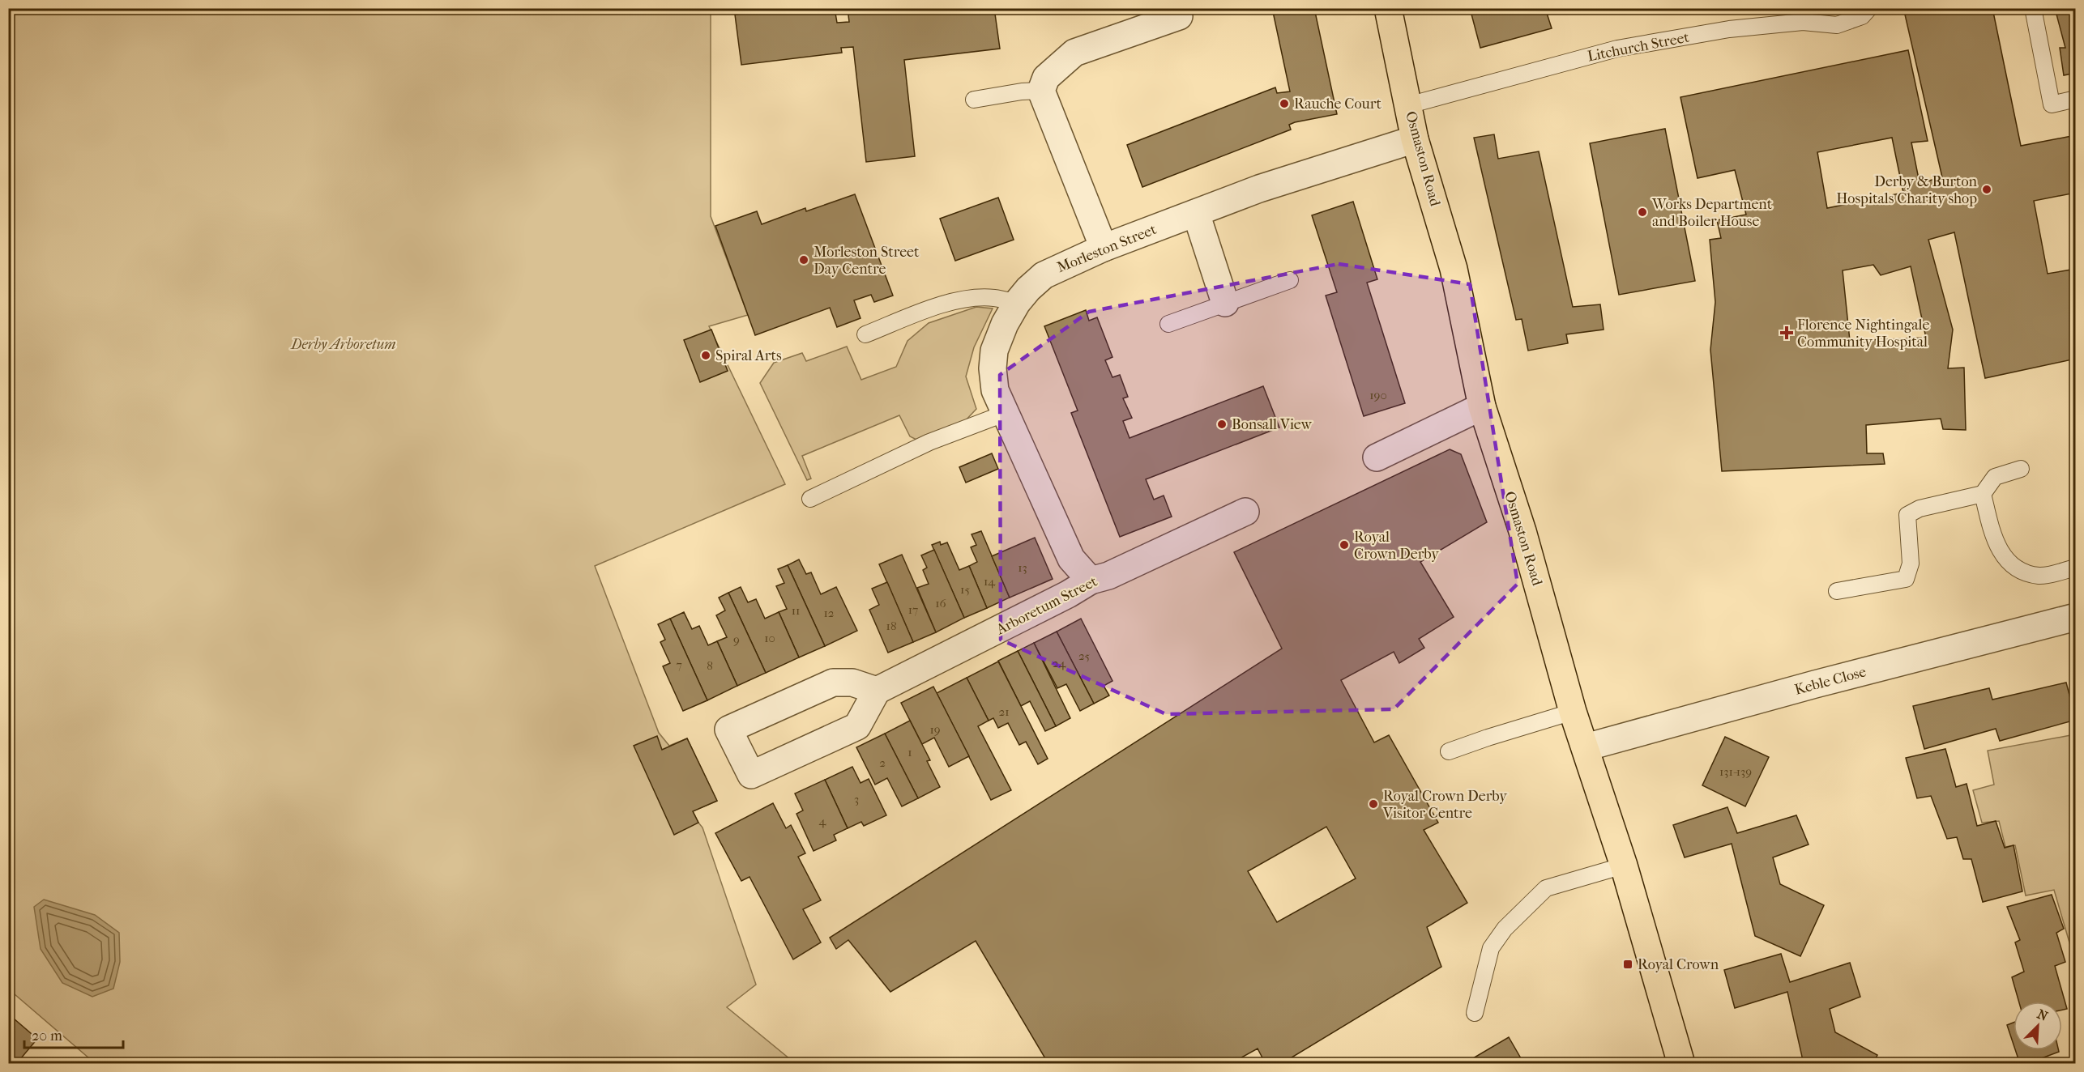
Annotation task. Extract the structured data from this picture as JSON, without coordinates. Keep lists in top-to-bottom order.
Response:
{
  "streets": {
    "main road": ["Osmaston Road"],
    "street": ["Morleston Street", "Arboretum Street", "Keble Close"],
    "lane": ["Litchurch Street"]
  },
  "crossings": [
    ["Litchurch Street", "Osmaston Road"],
    ["Osmaston Road", "Morleston Street"],
    ["Osmaston Road", "Keble Close"],
    ["Morleston Street", "Arboretum Street"]
  ],
  "parks": ["Derby Arboretum"],
  "places": {
    "other": [
      "Rauche Court",
      "Derby & Burton Hospitals Charity shop",
      "Works Department and Boiler House",
      "Morleston Street Day Centre",
      "Spiral Arts",
      "Bonsall View",
      "Royal Crown Derby",
      "Royal Crown Derby Visitor Centre"
    ],
    "health": ["Florence Nightingale Community Hospital"],
    "transit": ["Royal Crown"]
  },
  "house_numbers": [
    "190",
    "13",
    "14",
    "15",
    "16",
    "17",
    "11",
    "12",
    "18",
    "10",
    "9",
    "25",
    "24",
    "7",
    "8",
    "21",
    "19",
    "1",
    "2",
    "131-139",
    "3",
    "4"
  ],
  "scale_bar": "20 m",
  "north": "top right"
}
